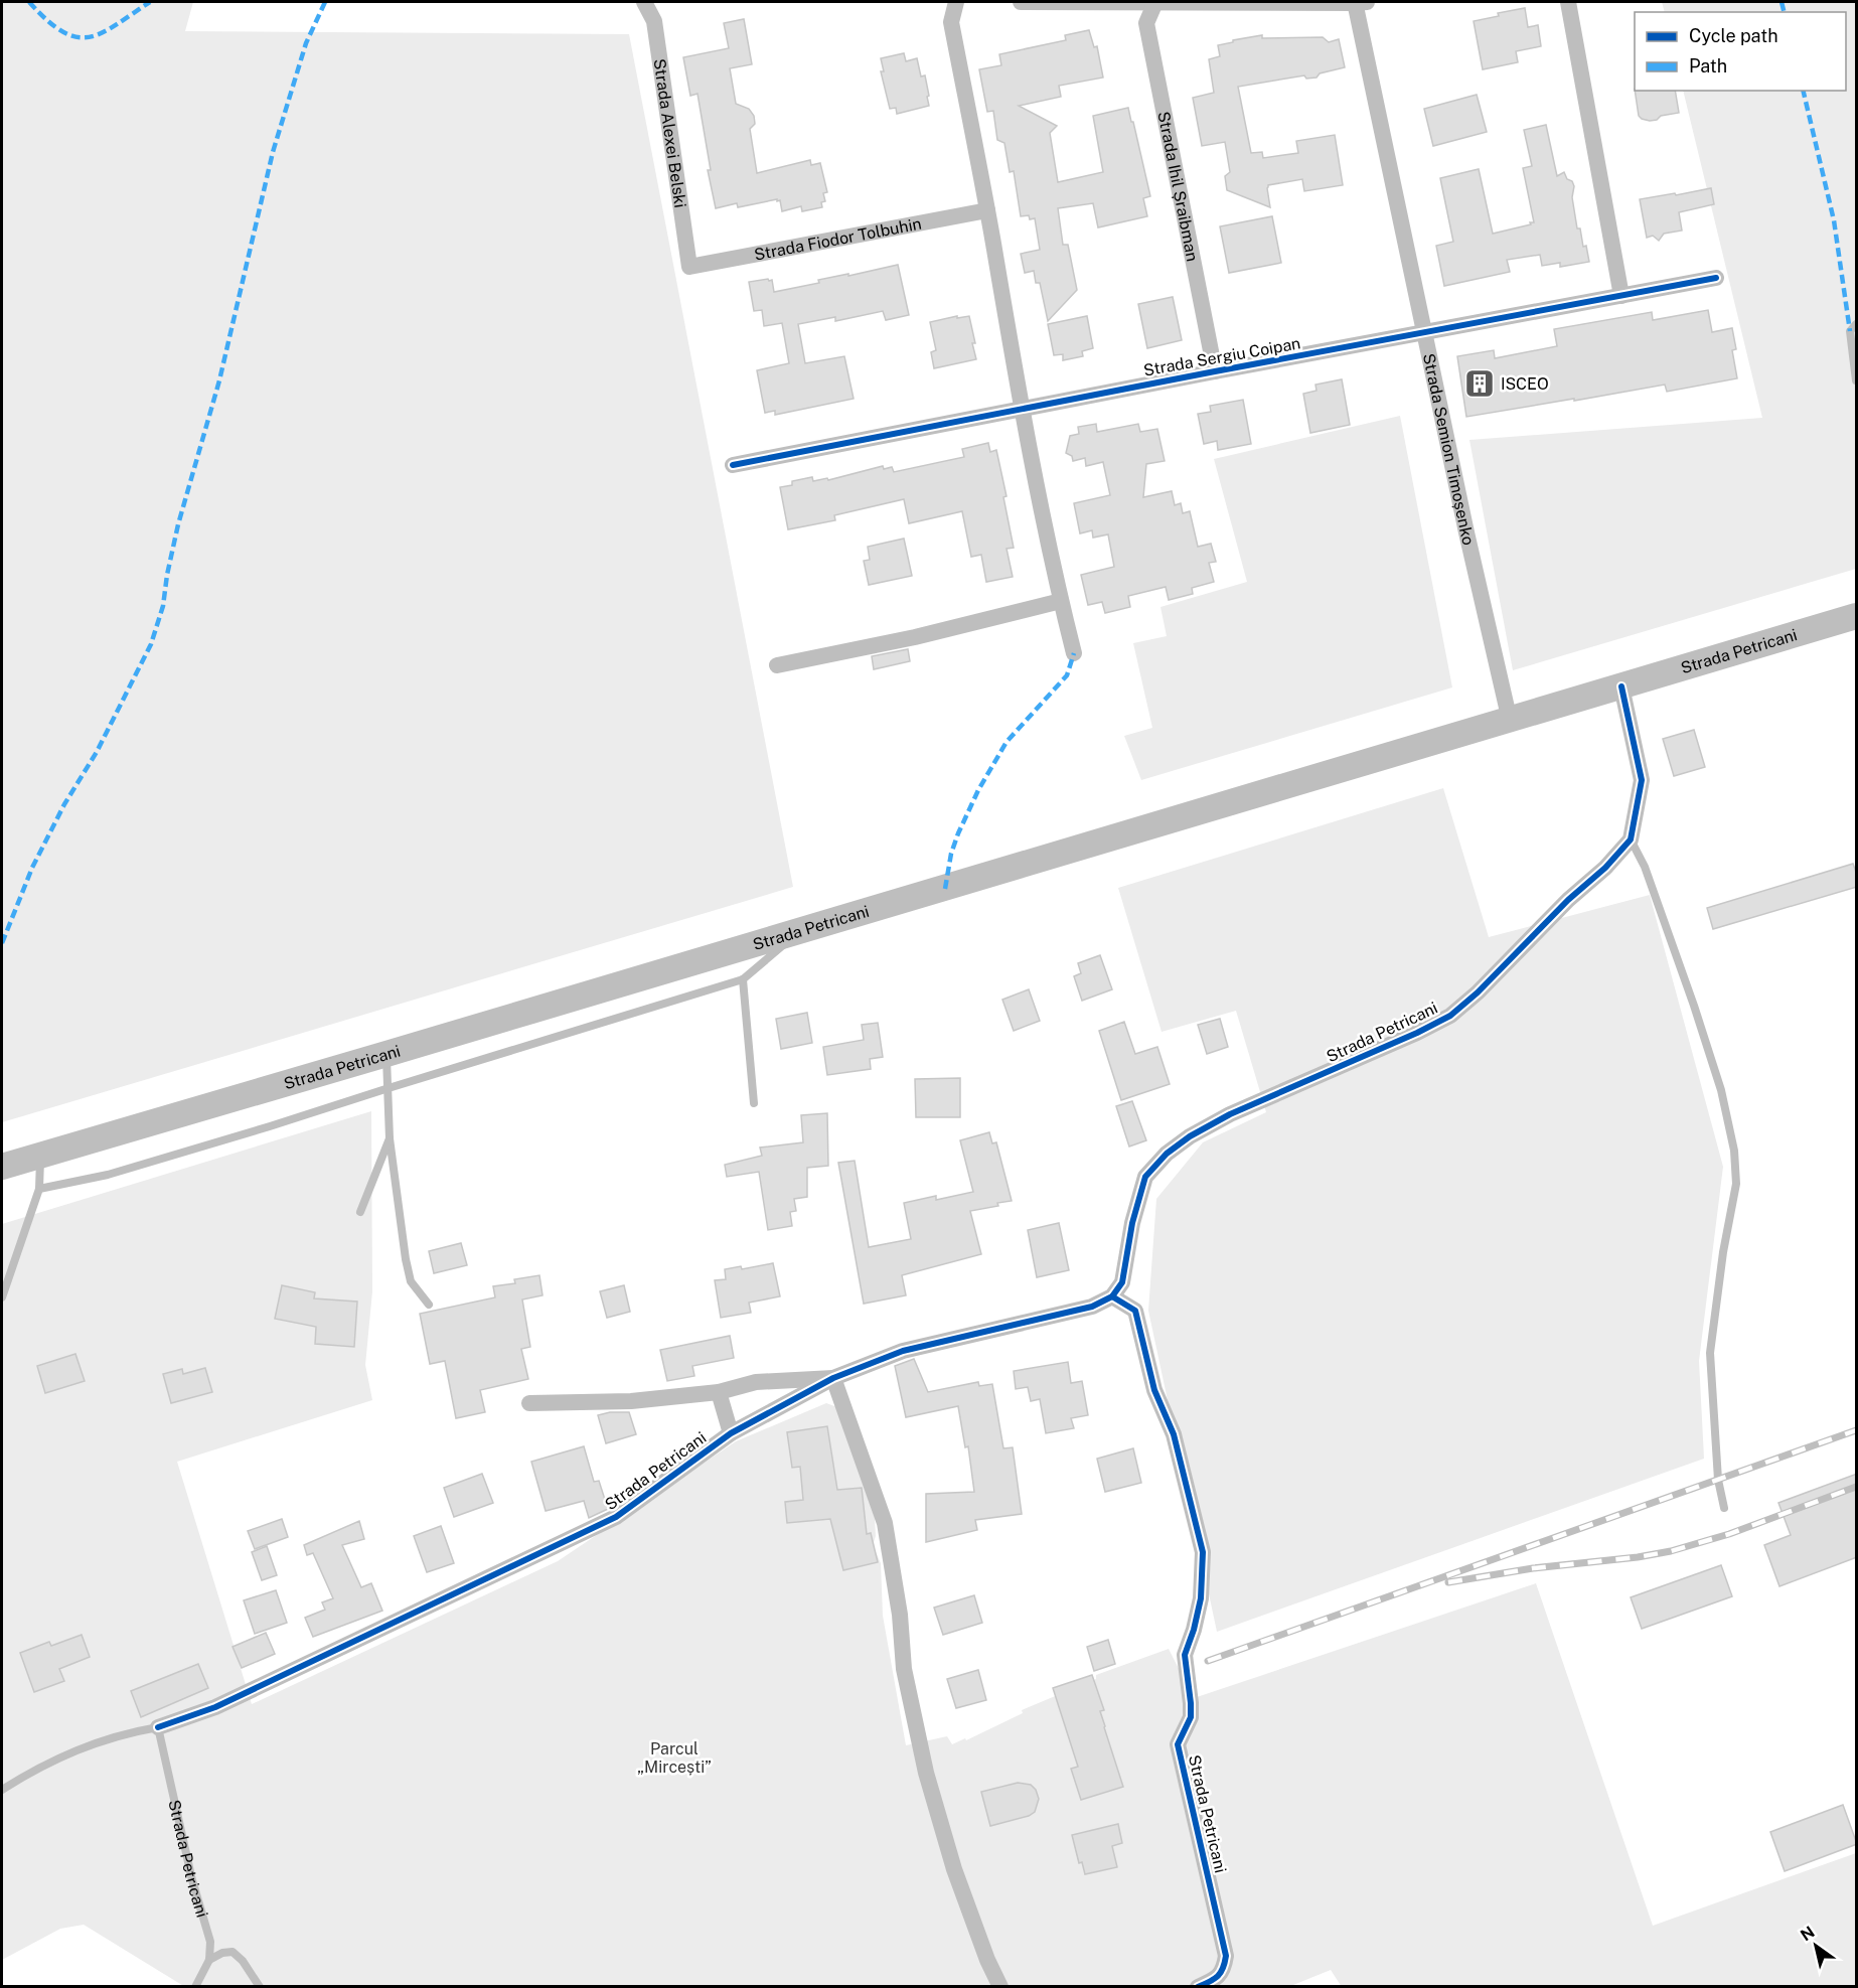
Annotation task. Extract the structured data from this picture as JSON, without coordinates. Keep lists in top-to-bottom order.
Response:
{
  "streets": {
    "main road": ["Strada Petricani"],
    "street": [
      "Strada Alexei Belski",
      "Strada Ihil Șraibman",
      "Strada Fiodor Tolbuhin",
      "Strada Sergiu Coipan",
      "Strada Semion Timoșenko"
    ]
  },
  "crossings": [
    ["Strada Alexei Belski", "Strada Fiodor Tolbuhin"],
    ["Strada Ihil Șraibman", "Strada Sergiu Coipan"],
    ["Strada Sergiu Coipan", "Strada Semion Timoșenko"],
    ["Strada Semion Timoșenko", "Strada Petricani"]
  ],
  "parks": ["Parcul „Mircești”"],
  "places": {
    "building": ["ISCEO"]
  },
  "legend": ["Cycle path", "Path"],
  "north": "top left"
}
